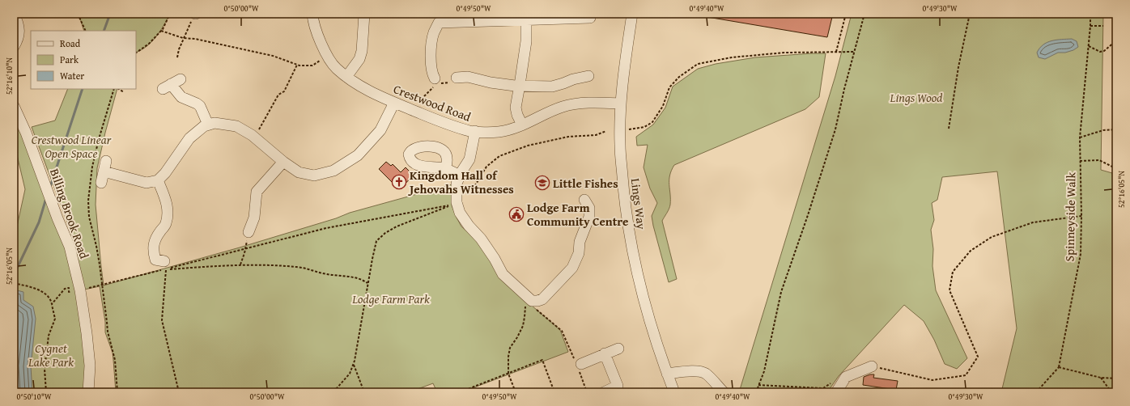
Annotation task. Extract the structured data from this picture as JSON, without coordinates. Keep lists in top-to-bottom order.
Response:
{
  "streets": {
    "street": ["Crestwood Road", "Lings Way", "Billing Brook Road"],
    "path": ["Spinneyside Walk"]
  },
  "crossings": [
    ["Crestwood Road", "Lings Way"]
  ],
  "parks": [
    "Lings Wood",
    "Crestwood Linear Open Space",
    "Lodge Farm Park",
    "Cygnet Lake Park"
  ],
  "places": {
    "church": ["Kingdom Hall of Jehovahs Witnesses"],
    "school or university": ["Little Fishes"],
    "public building": ["Lodge Farm Community Centre"]
  },
  "legend": ["Road", "Park", "Water"],
  "coordinates": [
    "0°50'00\"W",
    "0°49'50\"W",
    "0°49'40\"W",
    "0°49'30\"W",
    "52°16'10\"N",
    "52°16'05\"N",
    "0°50'10\"W"
  ]
}
